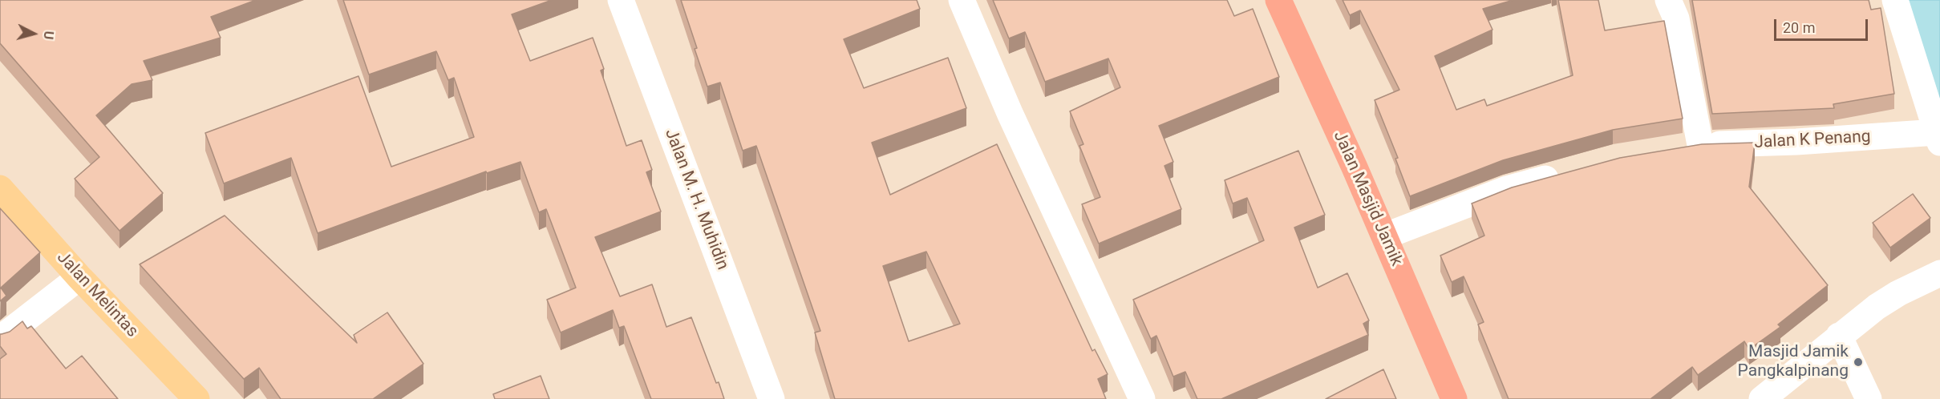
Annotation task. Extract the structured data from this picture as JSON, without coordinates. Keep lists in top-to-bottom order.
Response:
{
  "streets": {
    "highway": ["Jalan Masjid Jamik"],
    "main road": ["Jalan Melintas"],
    "street": ["Jalan K Penang", "Jalan M. H. Muhidin"]
  },
  "places": ["Masjid Jamik Pangkalpinang"],
  "scale_bar": "20 m",
  "north": "right"
}
